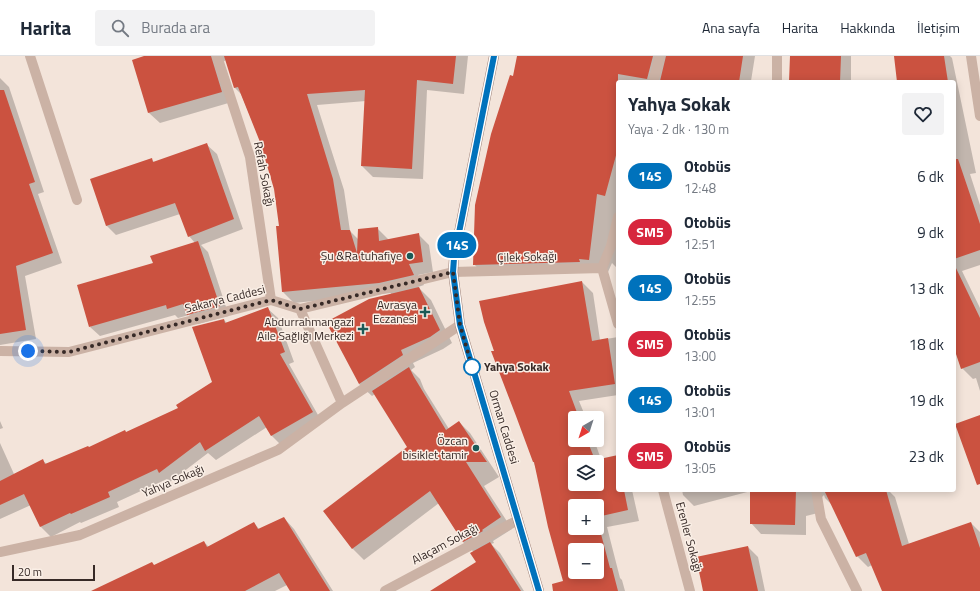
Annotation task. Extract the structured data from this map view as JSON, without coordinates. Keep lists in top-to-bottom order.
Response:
{
  "streets": {
    "street": [
      "Refah Sokağı",
      "Çilek Sokağı",
      "Sakarya Caddesi",
      "Orman Caddesi",
      "Yahya Sokağı",
      "Erenler Sokağı",
      "Alaçam Sokağı"
    ]
  },
  "crossings": [
    ["Refah Sokağı", "Sakarya Caddesi"],
    ["Çilek Sokağı", "Orman Caddesi"],
    ["Orman Caddesi", "Yahya Sokağı"],
    ["Orman Caddesi", "Alaçam Sokağı"]
  ],
  "places": {
    "other": ["Şu &Ra tuhafiye", "Yahya Sokak", "Özcan bisiklet tamir"],
    "health": ["Avrasya Eczanesi", "Abdurrahmangazi Aile Sağlığı Merkezi"]
  },
  "lines": ["bus line 14S"],
  "scale_bar": "20 m",
  "north": "bottom left",
  "page": {
    "header": "Harita",
    "search": "Burada ara",
    "nav": [
      "Ana sayfa",
      "Harita",
      "Hakkında",
      "İletişim"
    ],
    "on_map": "14S",
    "heading": ["Yahya Sokak", "Yaya · 2 dk · 130 m"],
    "list": [
      {
        "mark": "14S",
        "name": "Otobüs",
        "note": "12:48",
        "value": "6 dk"
      },
      {
        "mark": "SM5",
        "name": "Otobüs",
        "note": "12:51",
        "value": "9 dk"
      },
      {
        "mark": "14S",
        "name": "Otobüs",
        "note": "12:55",
        "value": "13 dk"
      },
      {
        "mark": "SM5",
        "name": "Otobüs",
        "note": "13:00",
        "value": "18 dk"
      },
      {
        "mark": "14S",
        "name": "Otobüs",
        "note": "13:01",
        "value": "19 dk"
      },
      {
        "mark": "SM5",
        "name": "Otobüs",
        "note": "13:05",
        "value": "23 dk"
      }
    ],
    "map_buttons": ["+", "−"],
    "scale": "20 m"
  }
}
